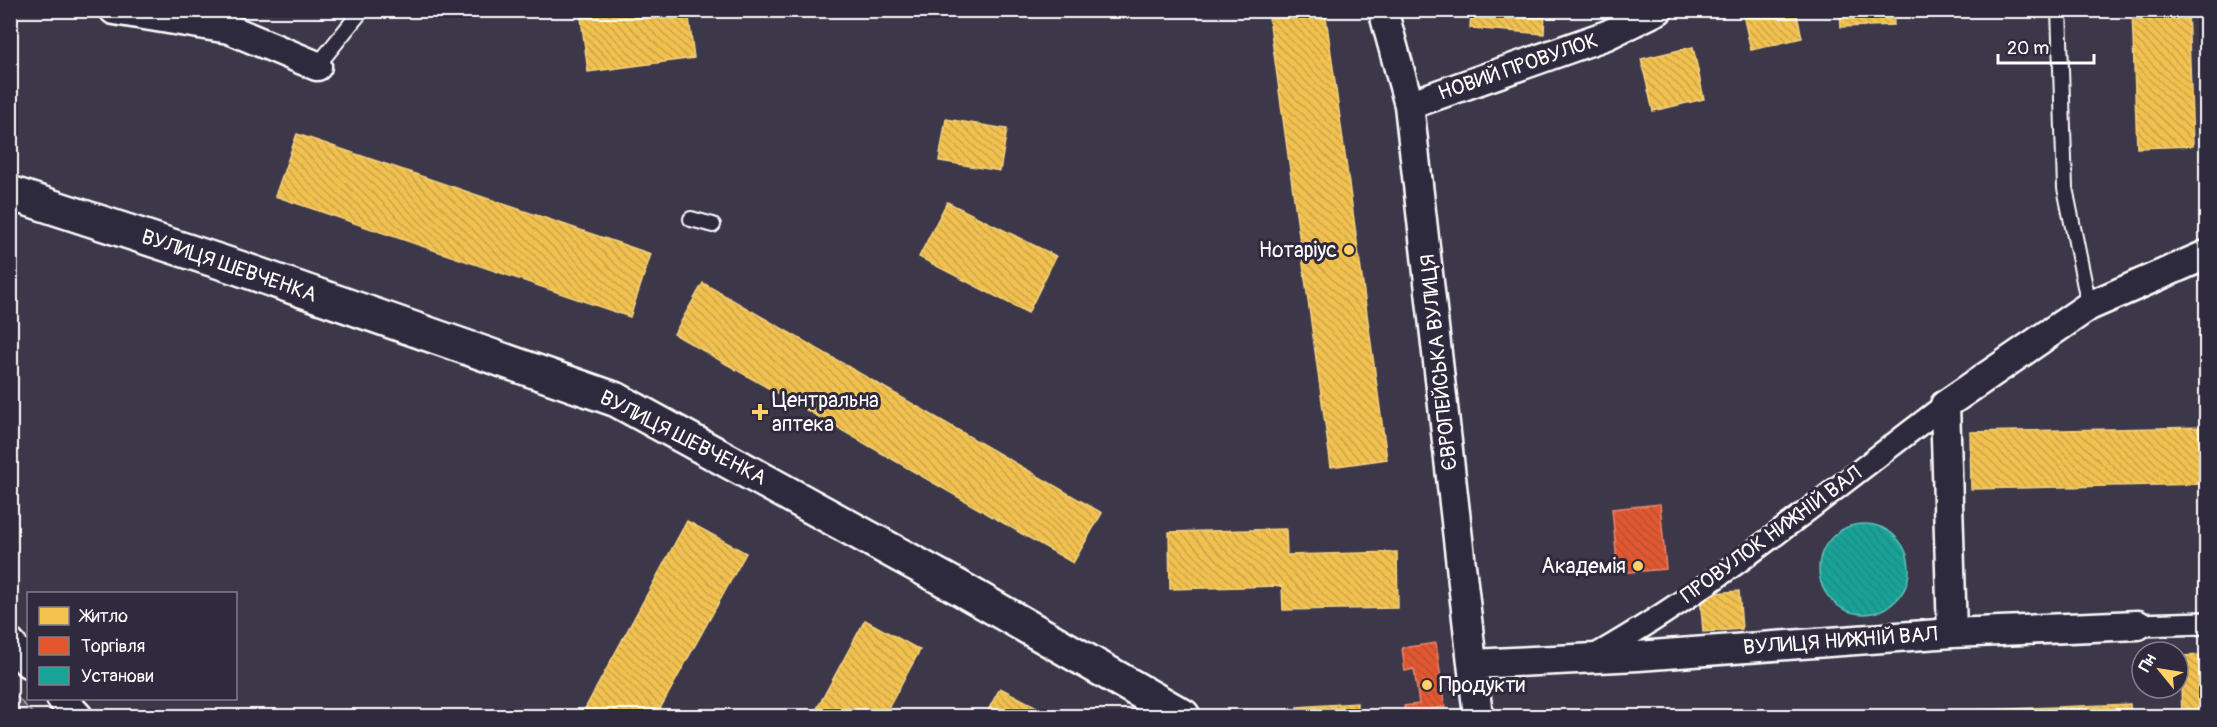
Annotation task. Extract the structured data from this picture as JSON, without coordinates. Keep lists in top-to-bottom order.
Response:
{
  "streets": {
    "main road": ["ВУЛИЦЯ ШЕВЧЕНКА"],
    "street": [
      "НОВИЙ ПРОВУЛОК",
      "ЄВРОПЕЙСЬКА ВУЛИЦЯ",
      "ПРОВУЛОК НИЖНІЙ ВАЛ",
      "ВУЛИЦЯ НИЖНІЙ ВАЛ"
    ]
  },
  "crossings": [
    ["НОВИЙ ПРОВУЛОК", "ЄВРОПЕЙСЬКА ВУЛИЦЯ"],
    ["ЄВРОПЕЙСЬКА ВУЛИЦЯ", "ВУЛИЦЯ НИЖНІЙ ВАЛ"],
    ["ПРОВУЛОК НИЖНІЙ ВАЛ", "ВУЛИЦЯ НИЖНІЙ ВАЛ"]
  ],
  "places": {
    "other": ["Нотаріус", "Академія", "Продукти"],
    "health": ["Центральна аптека"]
  },
  "legend": ["Житло", "Торгівля", "Установи"],
  "scale_bar": "20 m",
  "north": "top left"
}
